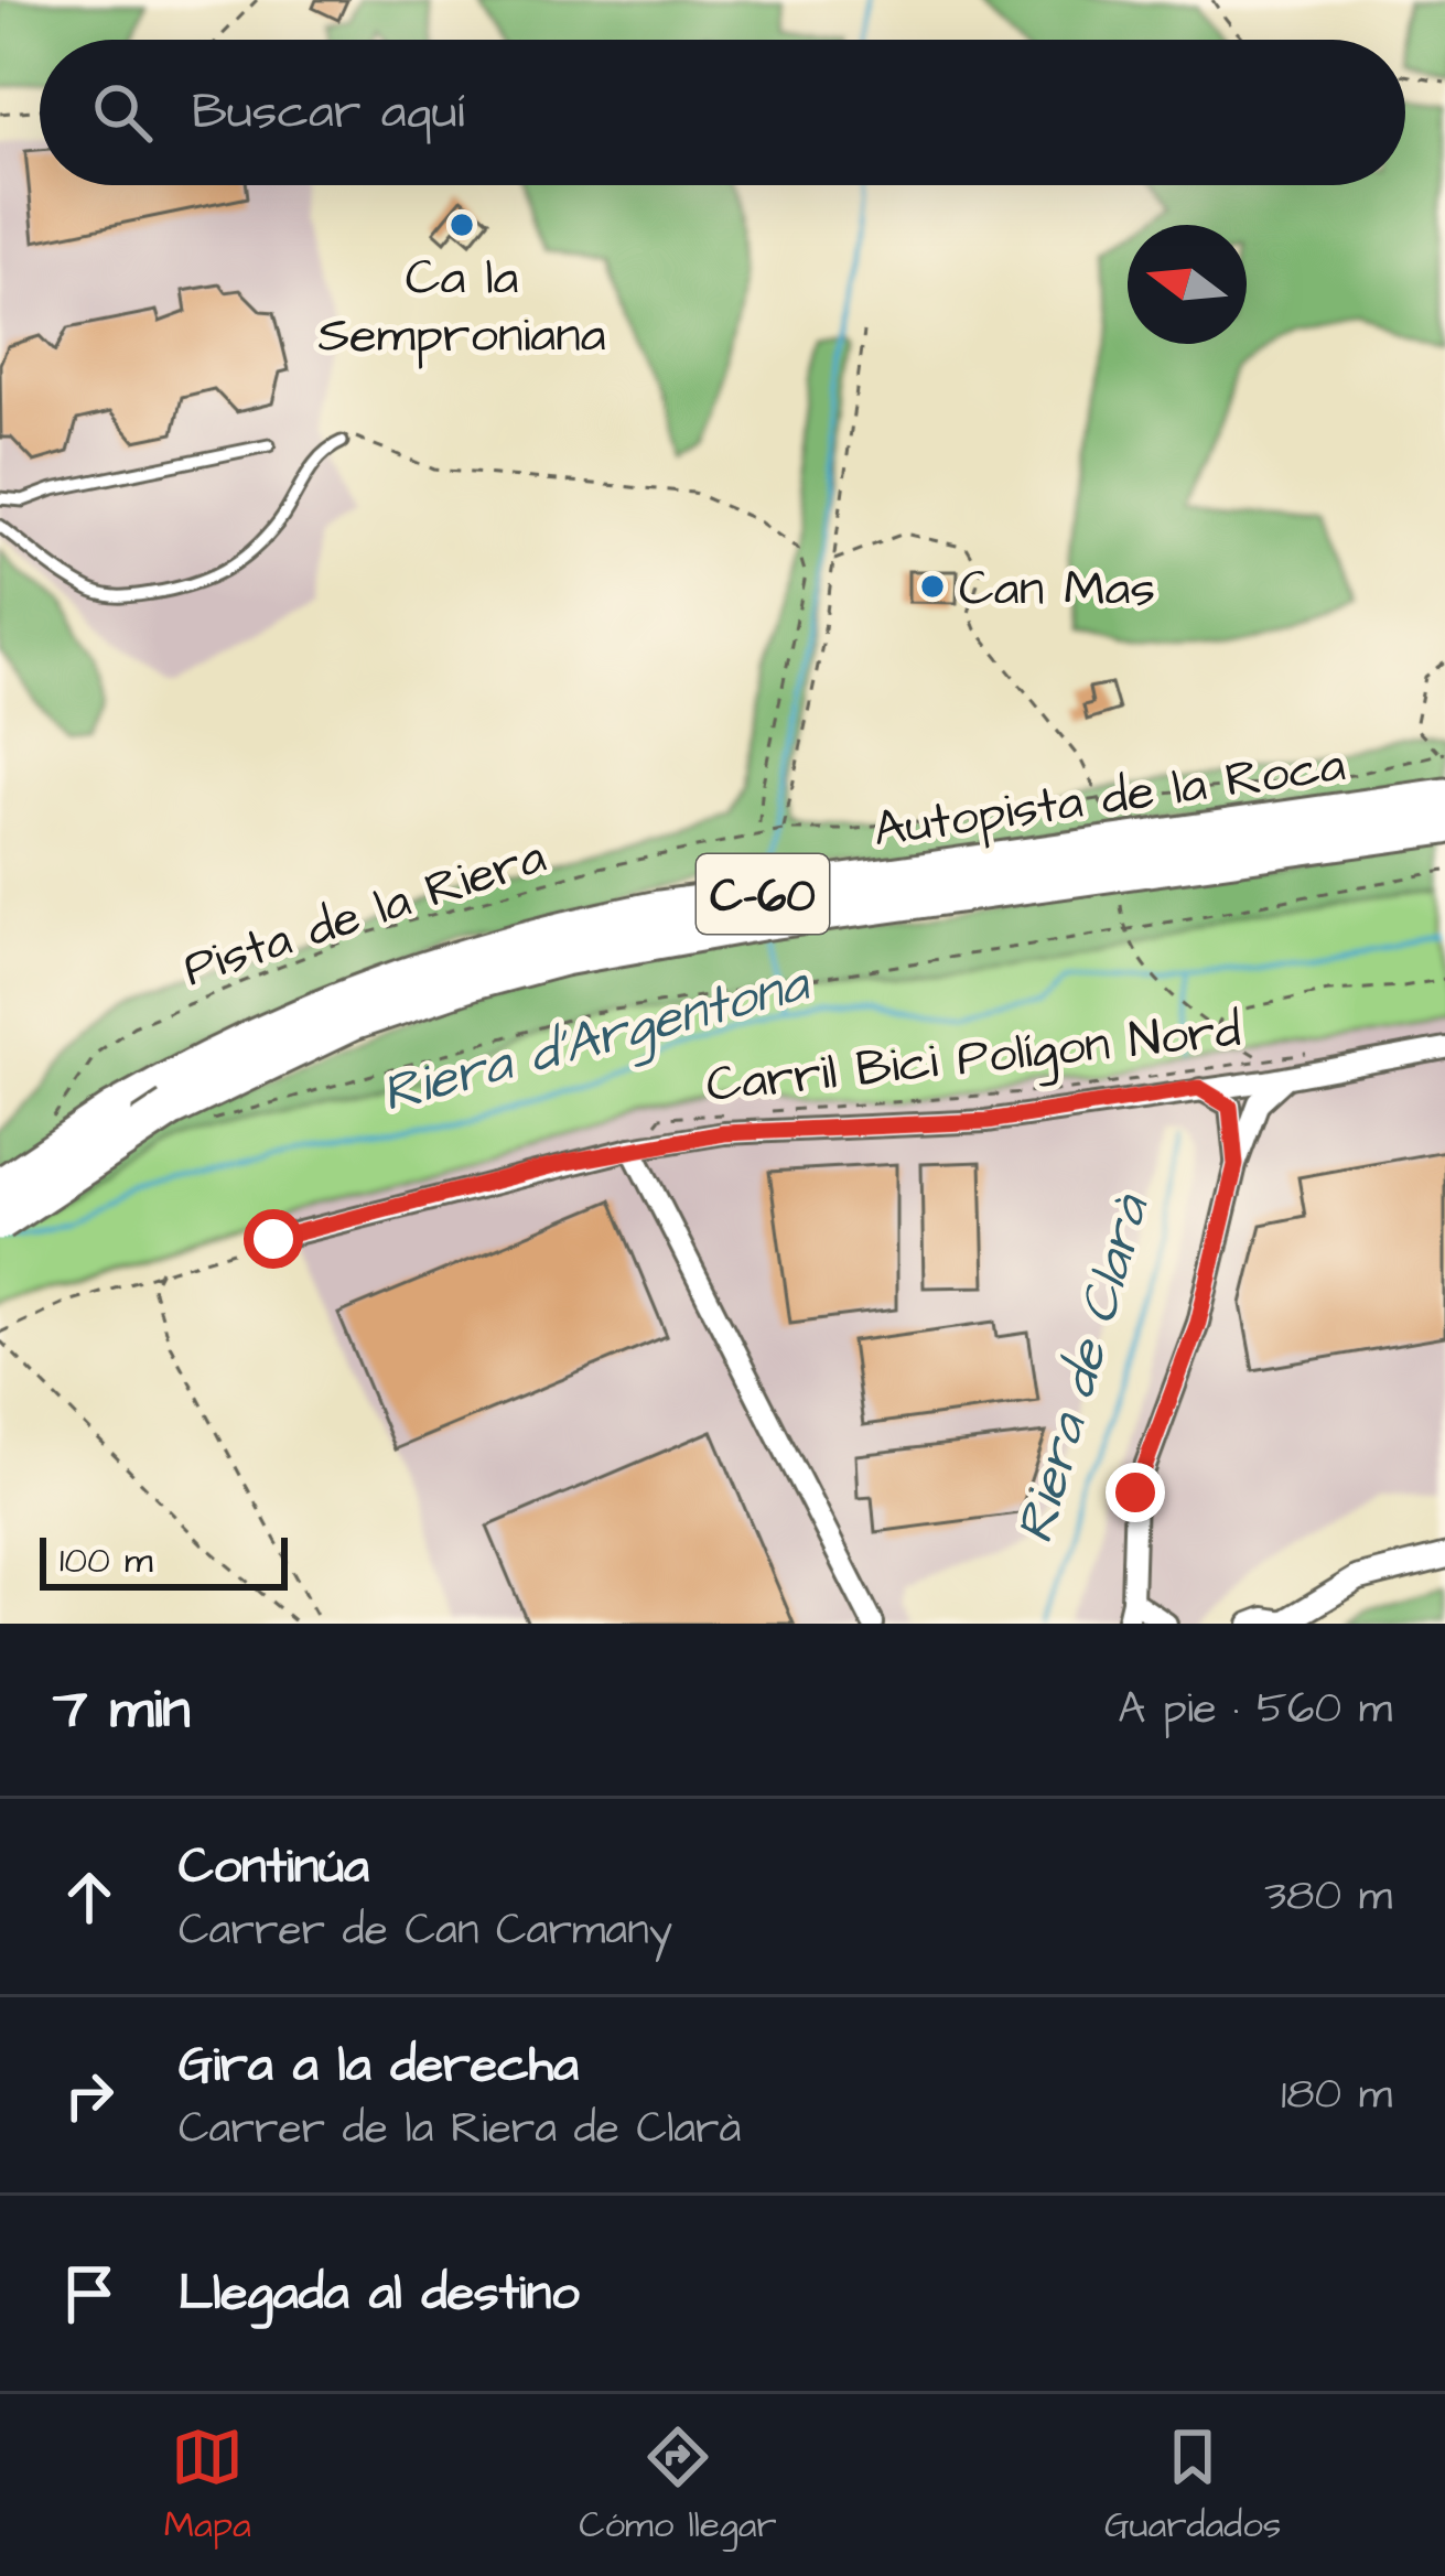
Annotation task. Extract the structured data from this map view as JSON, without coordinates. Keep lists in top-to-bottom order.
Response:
{
  "streets": {
    "highway": ["Autopista de la Roca", "C-60"],
    "path": ["Pista de la Riera", "Carril Bici Polígon Nord"]
  },
  "crossings": [
    ["Autopista de la Roca", "C-60"]
  ],
  "water": ["Riera d'Argentona", "Riera de Clarà"],
  "places": ["Ca la Semproniana", "Can Mas"],
  "scale_bar": "100 m",
  "north": "left",
  "page": {
    "search": "Buscar aquí",
    "scale": "100 m",
    "heading": ["7 min", "A pie · 560 m"],
    "list": [
      ["Continúa", "Carrer de Can Carmany", "380 m"],
      ["Gira a la derecha", "Carrer de la Riera de Clarà", "180 m"],
      "Llegada al destino"
    ],
    "nav": ["Mapa", "Cómo llegar", "Guardados"]
  }
}
